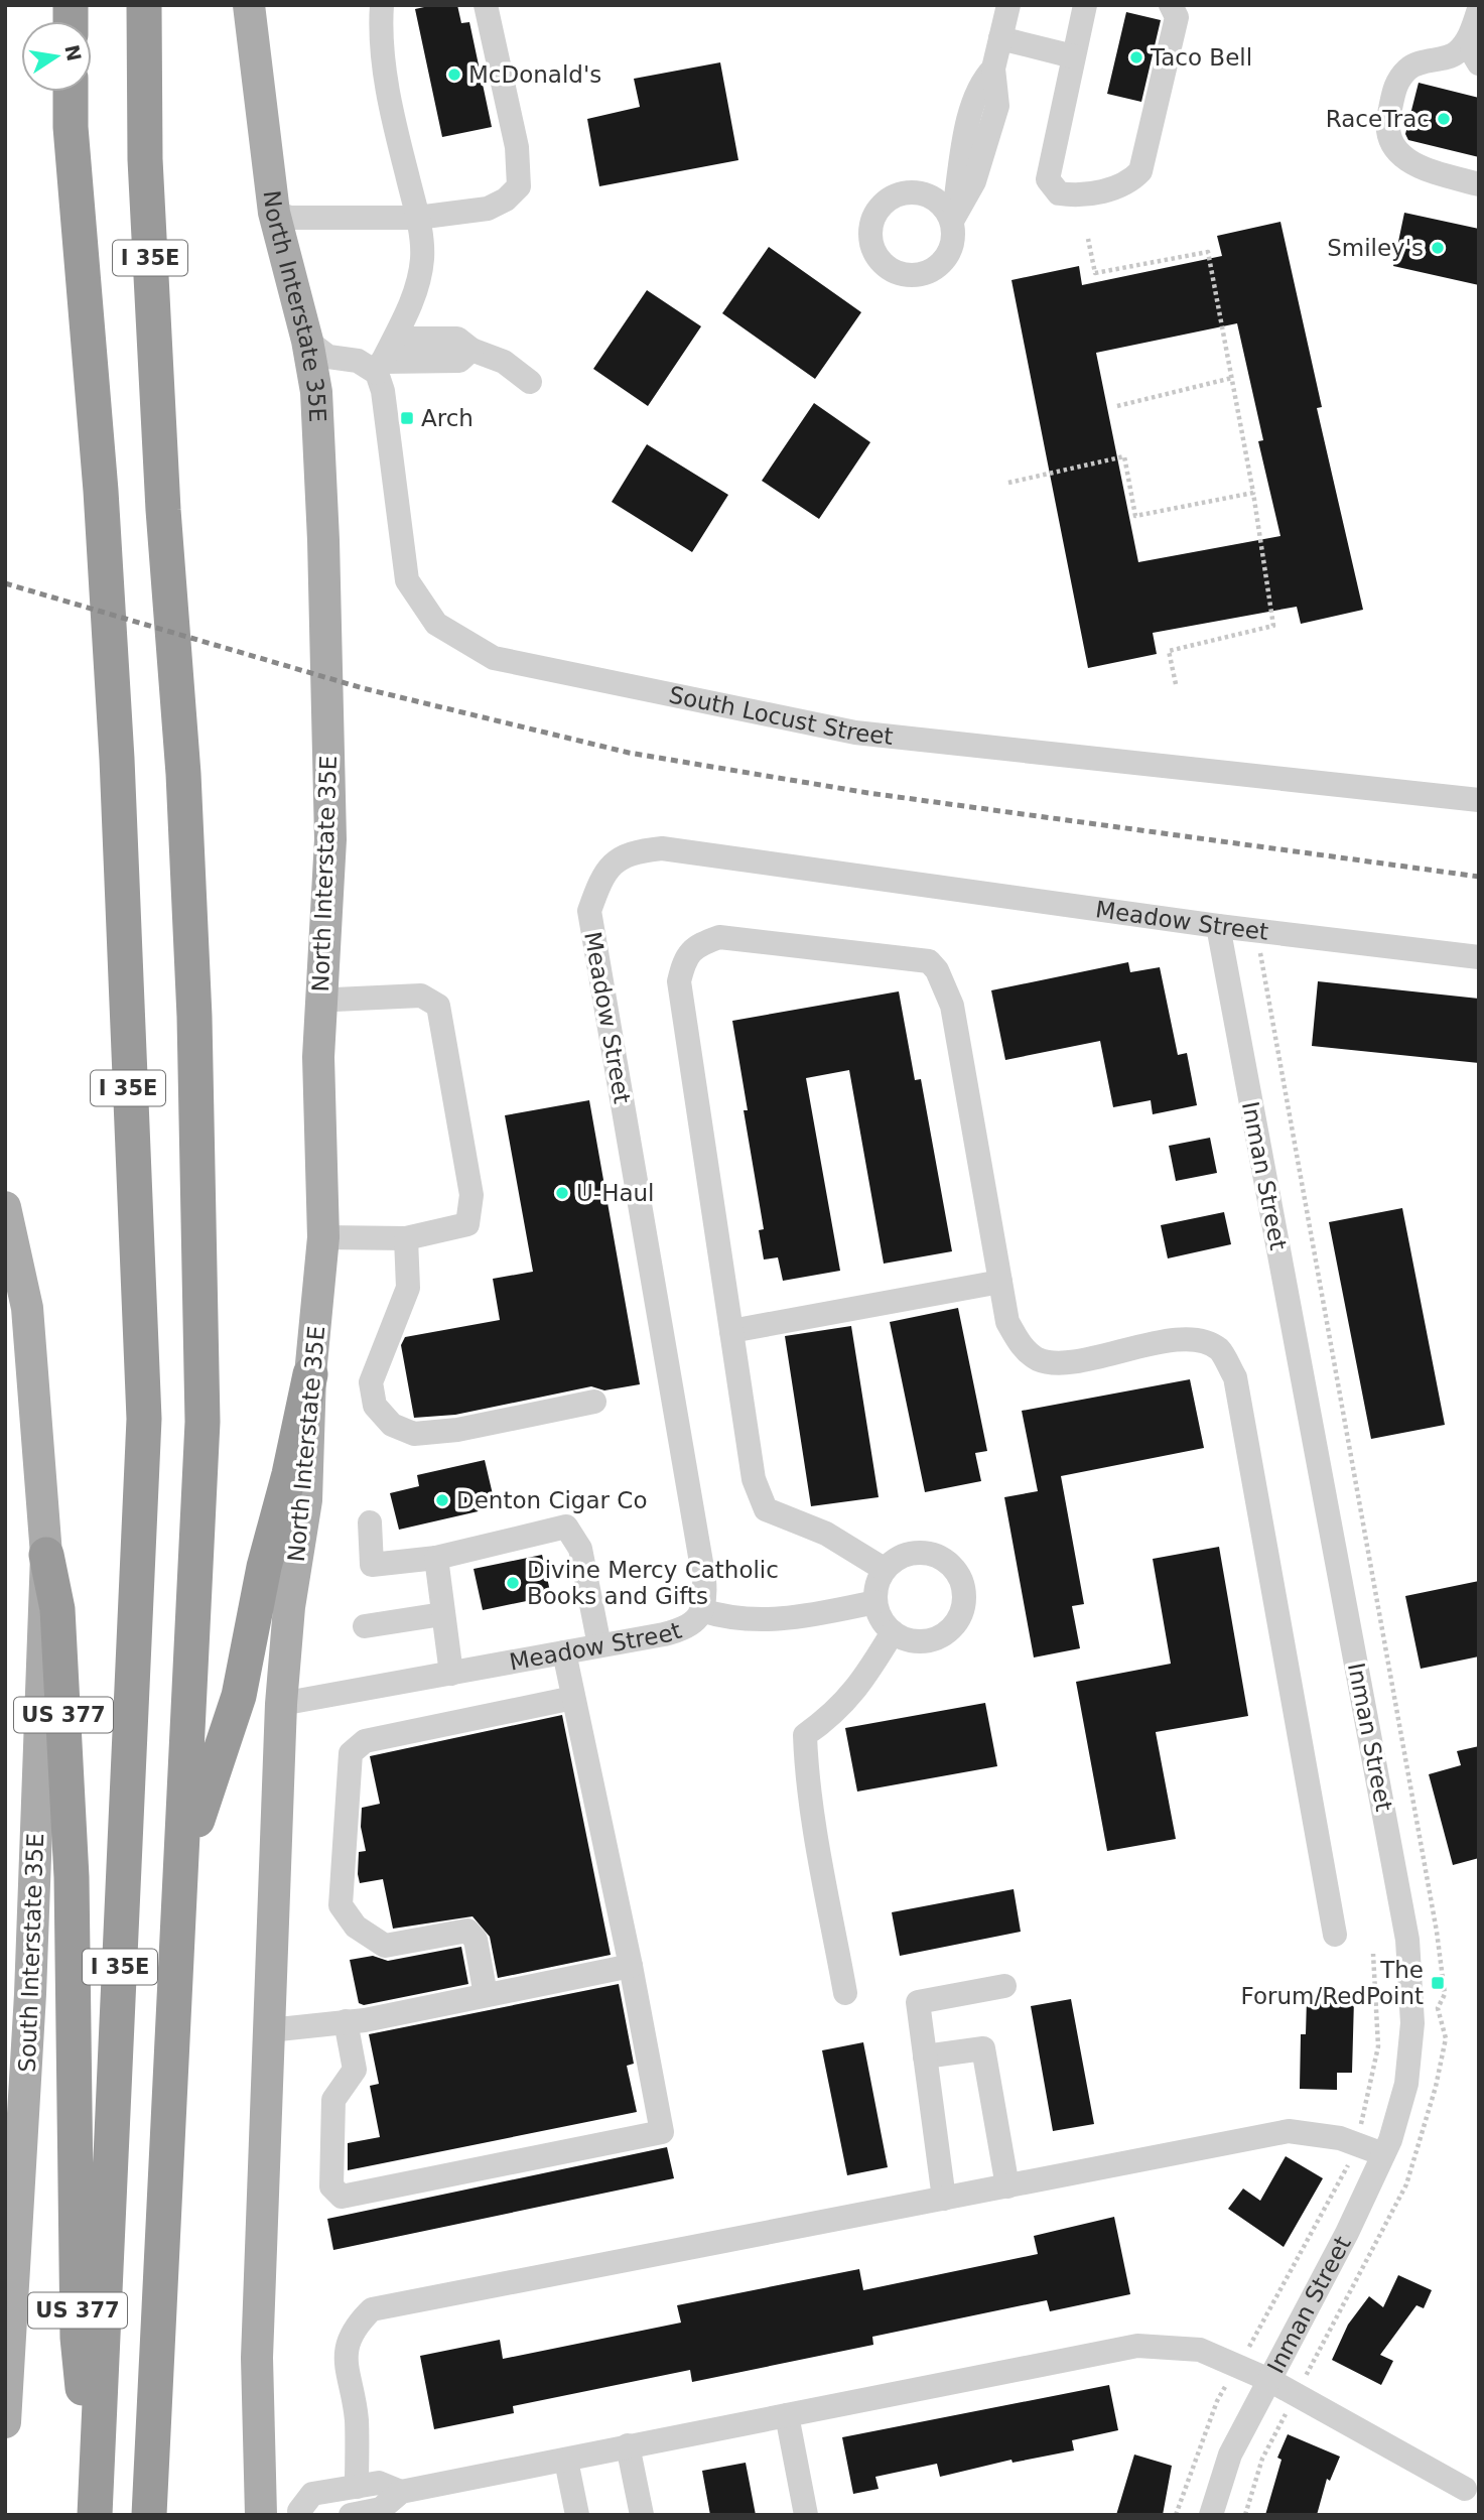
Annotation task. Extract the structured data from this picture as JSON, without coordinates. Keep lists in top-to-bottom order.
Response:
{
  "streets": {
    "highway": ["I 35E", "US 377"],
    "main road": ["North Interstate 35E", "South Interstate 35E"],
    "street": ["South Locust Street", "Meadow Street", "Inman Street"]
  },
  "crossings": [
    ["I 35E", "US 377"],
    ["North Interstate 35E", "Meadow Street"],
    ["Meadow Street", "Inman Street"],
    ["US 377", "South Interstate 35E"]
  ],
  "places": {
    "other": [
      "Taco Bell",
      "McDonald's",
      "RaceTrac",
      "Smiley's",
      "U-Haul",
      "Denton Cigar Co",
      "Divine Mercy Catholic Books and Gifts"
    ],
    "transit": ["Arch", "The Forum/RedPoint"]
  },
  "north": "right"
}
